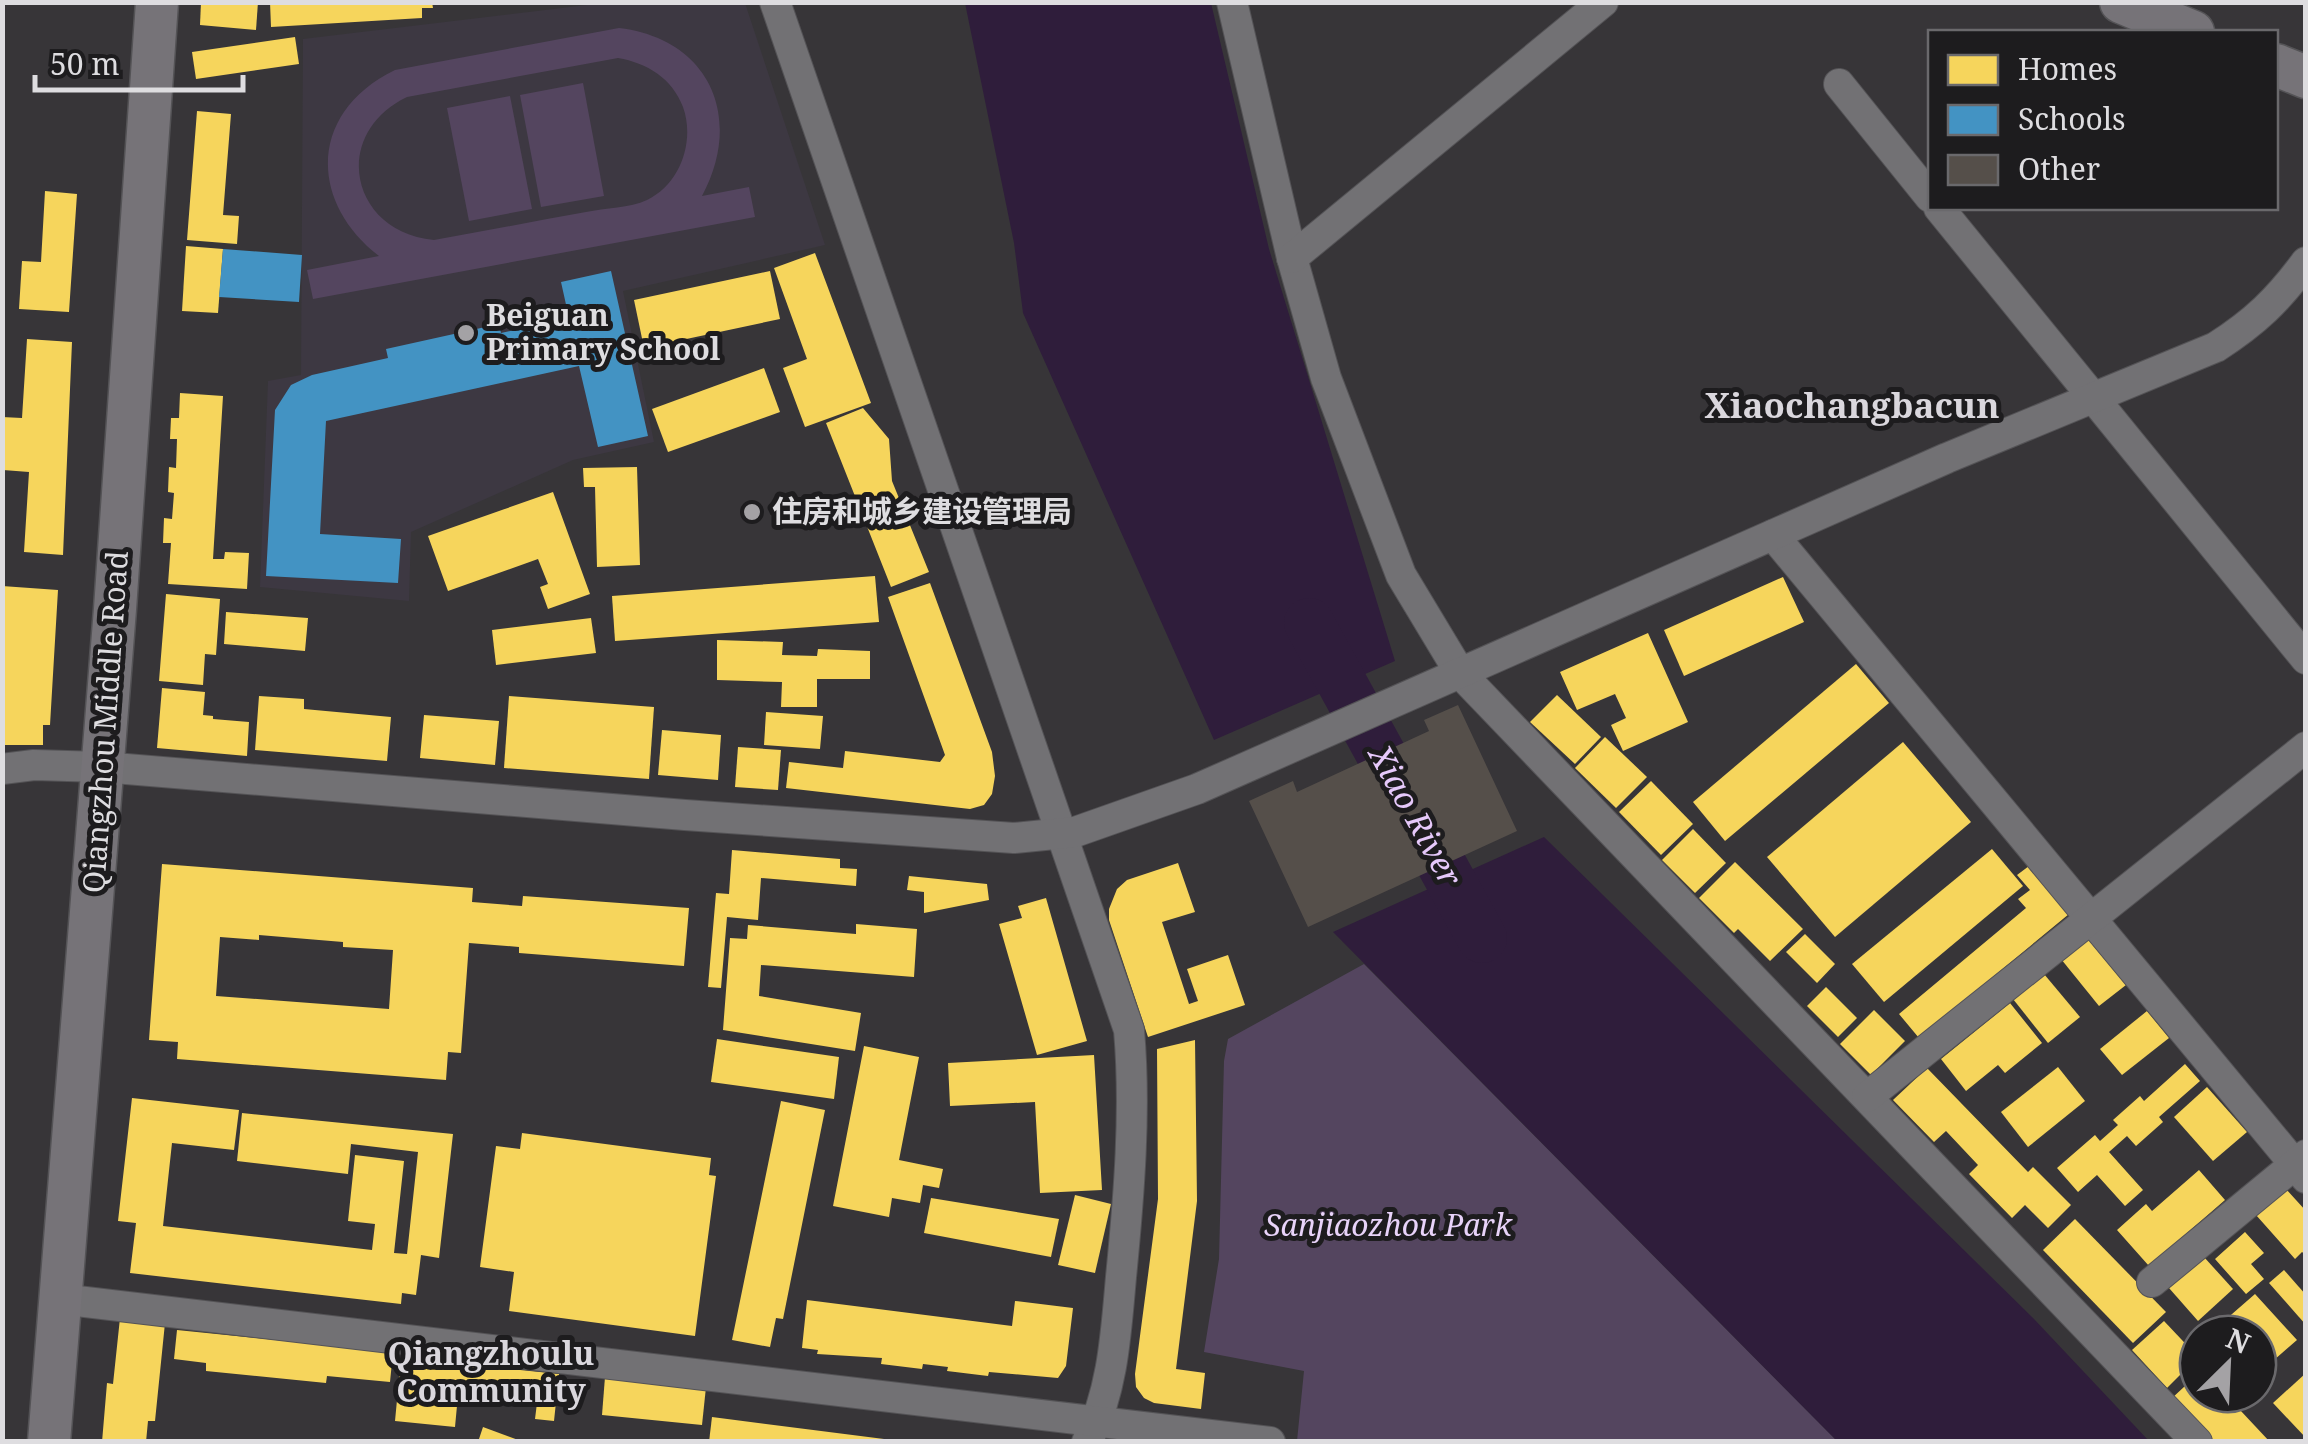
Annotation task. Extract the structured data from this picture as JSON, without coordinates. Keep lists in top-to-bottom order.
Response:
{
  "streets": {
    "main road": ["Qiangzhou Middle Road"]
  },
  "districts": ["Xiaochangbacun", "Qiangzhoulu Community"],
  "water": ["Xiao River"],
  "parks": ["Sanjiaozhou Park"],
  "places": ["Beiguan Primary School", "住房和城乡建设管理局"],
  "legend": ["Homes", "Schools", "Other"],
  "scale_bar": "50 m",
  "north": "top right"
}
